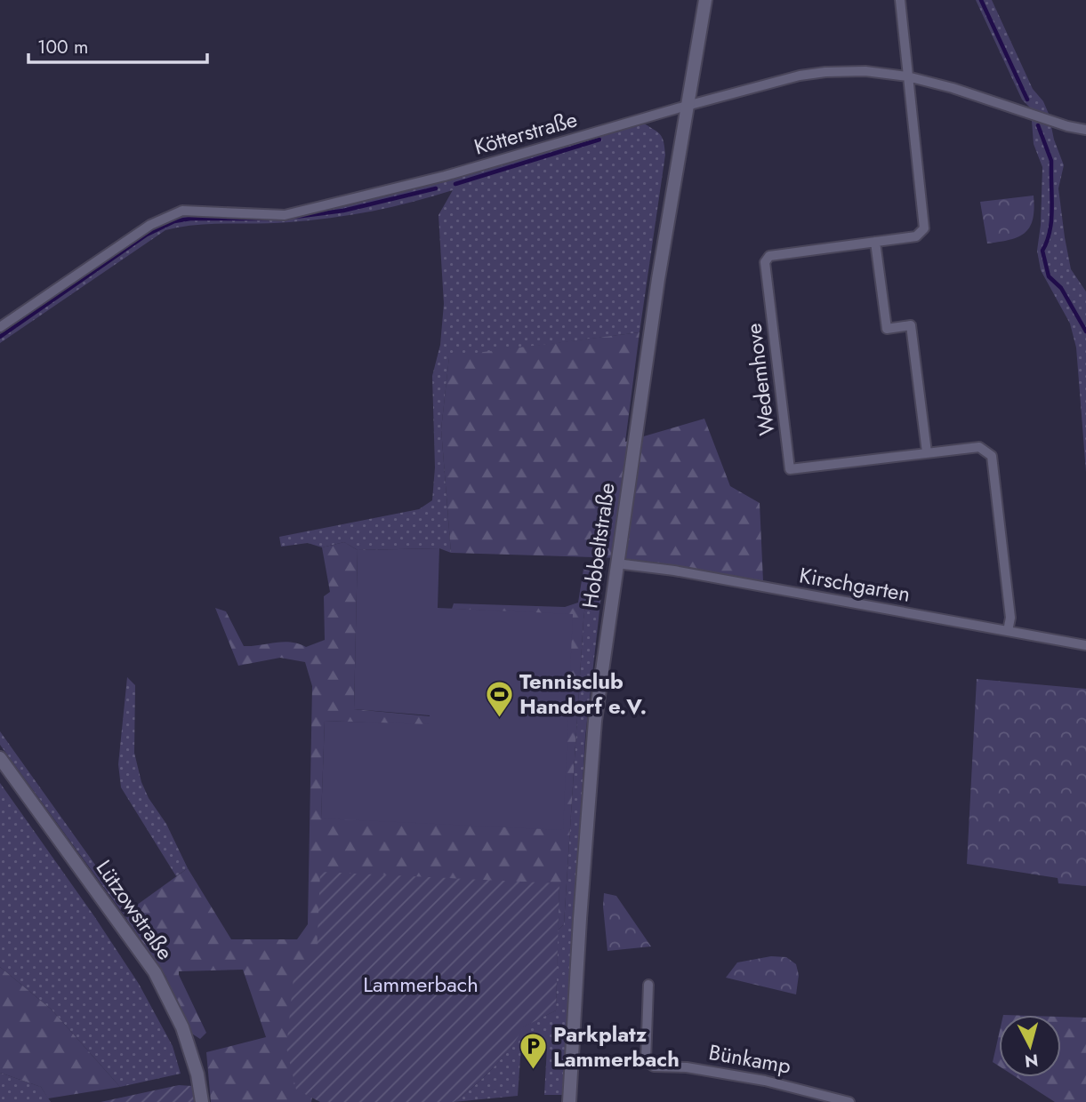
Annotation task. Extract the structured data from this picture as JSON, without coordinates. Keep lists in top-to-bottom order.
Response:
{
  "streets": {
    "street": [
      "Kötterstraße",
      "Wedemhove",
      "Hobbeltstraße",
      "Kirschgarten",
      "Lützowstraße",
      "Bünkamp"
    ]
  },
  "crossings": [
    ["Kötterstraße", "Wedemhove"],
    ["Kötterstraße", "Hobbeltstraße"],
    ["Wedemhove", "Kirschgarten"],
    ["Hobbeltstraße", "Kirschgarten"]
  ],
  "parks": ["Lammerbach"],
  "places": {
    "sports": ["Tennisclub Handorf e.V."],
    "parking": ["Parkplatz Lammerbach"]
  },
  "scale_bar": "100 m",
  "north": "bottom"
}
